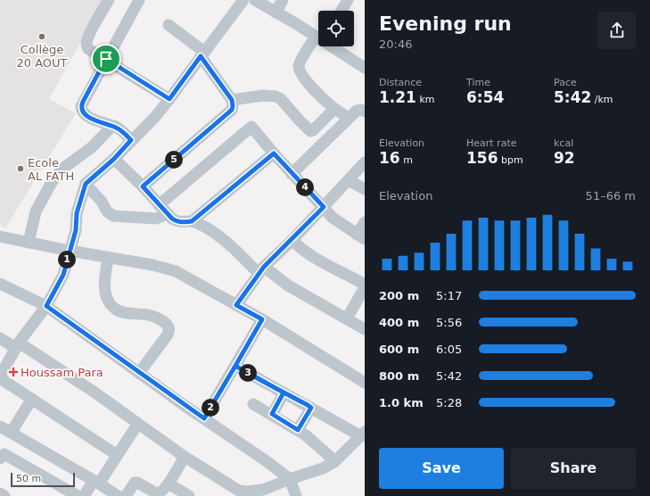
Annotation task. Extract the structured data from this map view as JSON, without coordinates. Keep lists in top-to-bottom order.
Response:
{
  "places": {
    "other": ["Collège 20 AOUT", "Ecole AL FATH"],
    "health": ["Houssam Para"]
  },
  "scale_bar": "50 m",
  "page": {
    "heading": ["Evening run", "20:46"],
    "stats": [
      ["Distance", "1.21 km"],
      ["Time", "6:54"],
      ["Pace", "5:42 /km"],
      ["Elevation", "16 m"],
      ["Heart rate", "156 bpm"],
      ["kcal", "92"]
    ],
    "pins": [
      "5",
      "4",
      "1",
      "3",
      "2"
    ],
    "chart": ["Elevation", "51–66 m"],
    "list": [
      {
        "name": "200 m",
        "note": "5:17"
      },
      {
        "name": "400 m",
        "note": "5:56"
      },
      {
        "name": "600 m",
        "note": "6:05"
      },
      {
        "name": "800 m",
        "note": "5:42"
      },
      {
        "name": "1.0 km",
        "note": "5:28"
      }
    ],
    "buttons": ["Save", "Share"],
    "scale": "50 m"
  }
}
